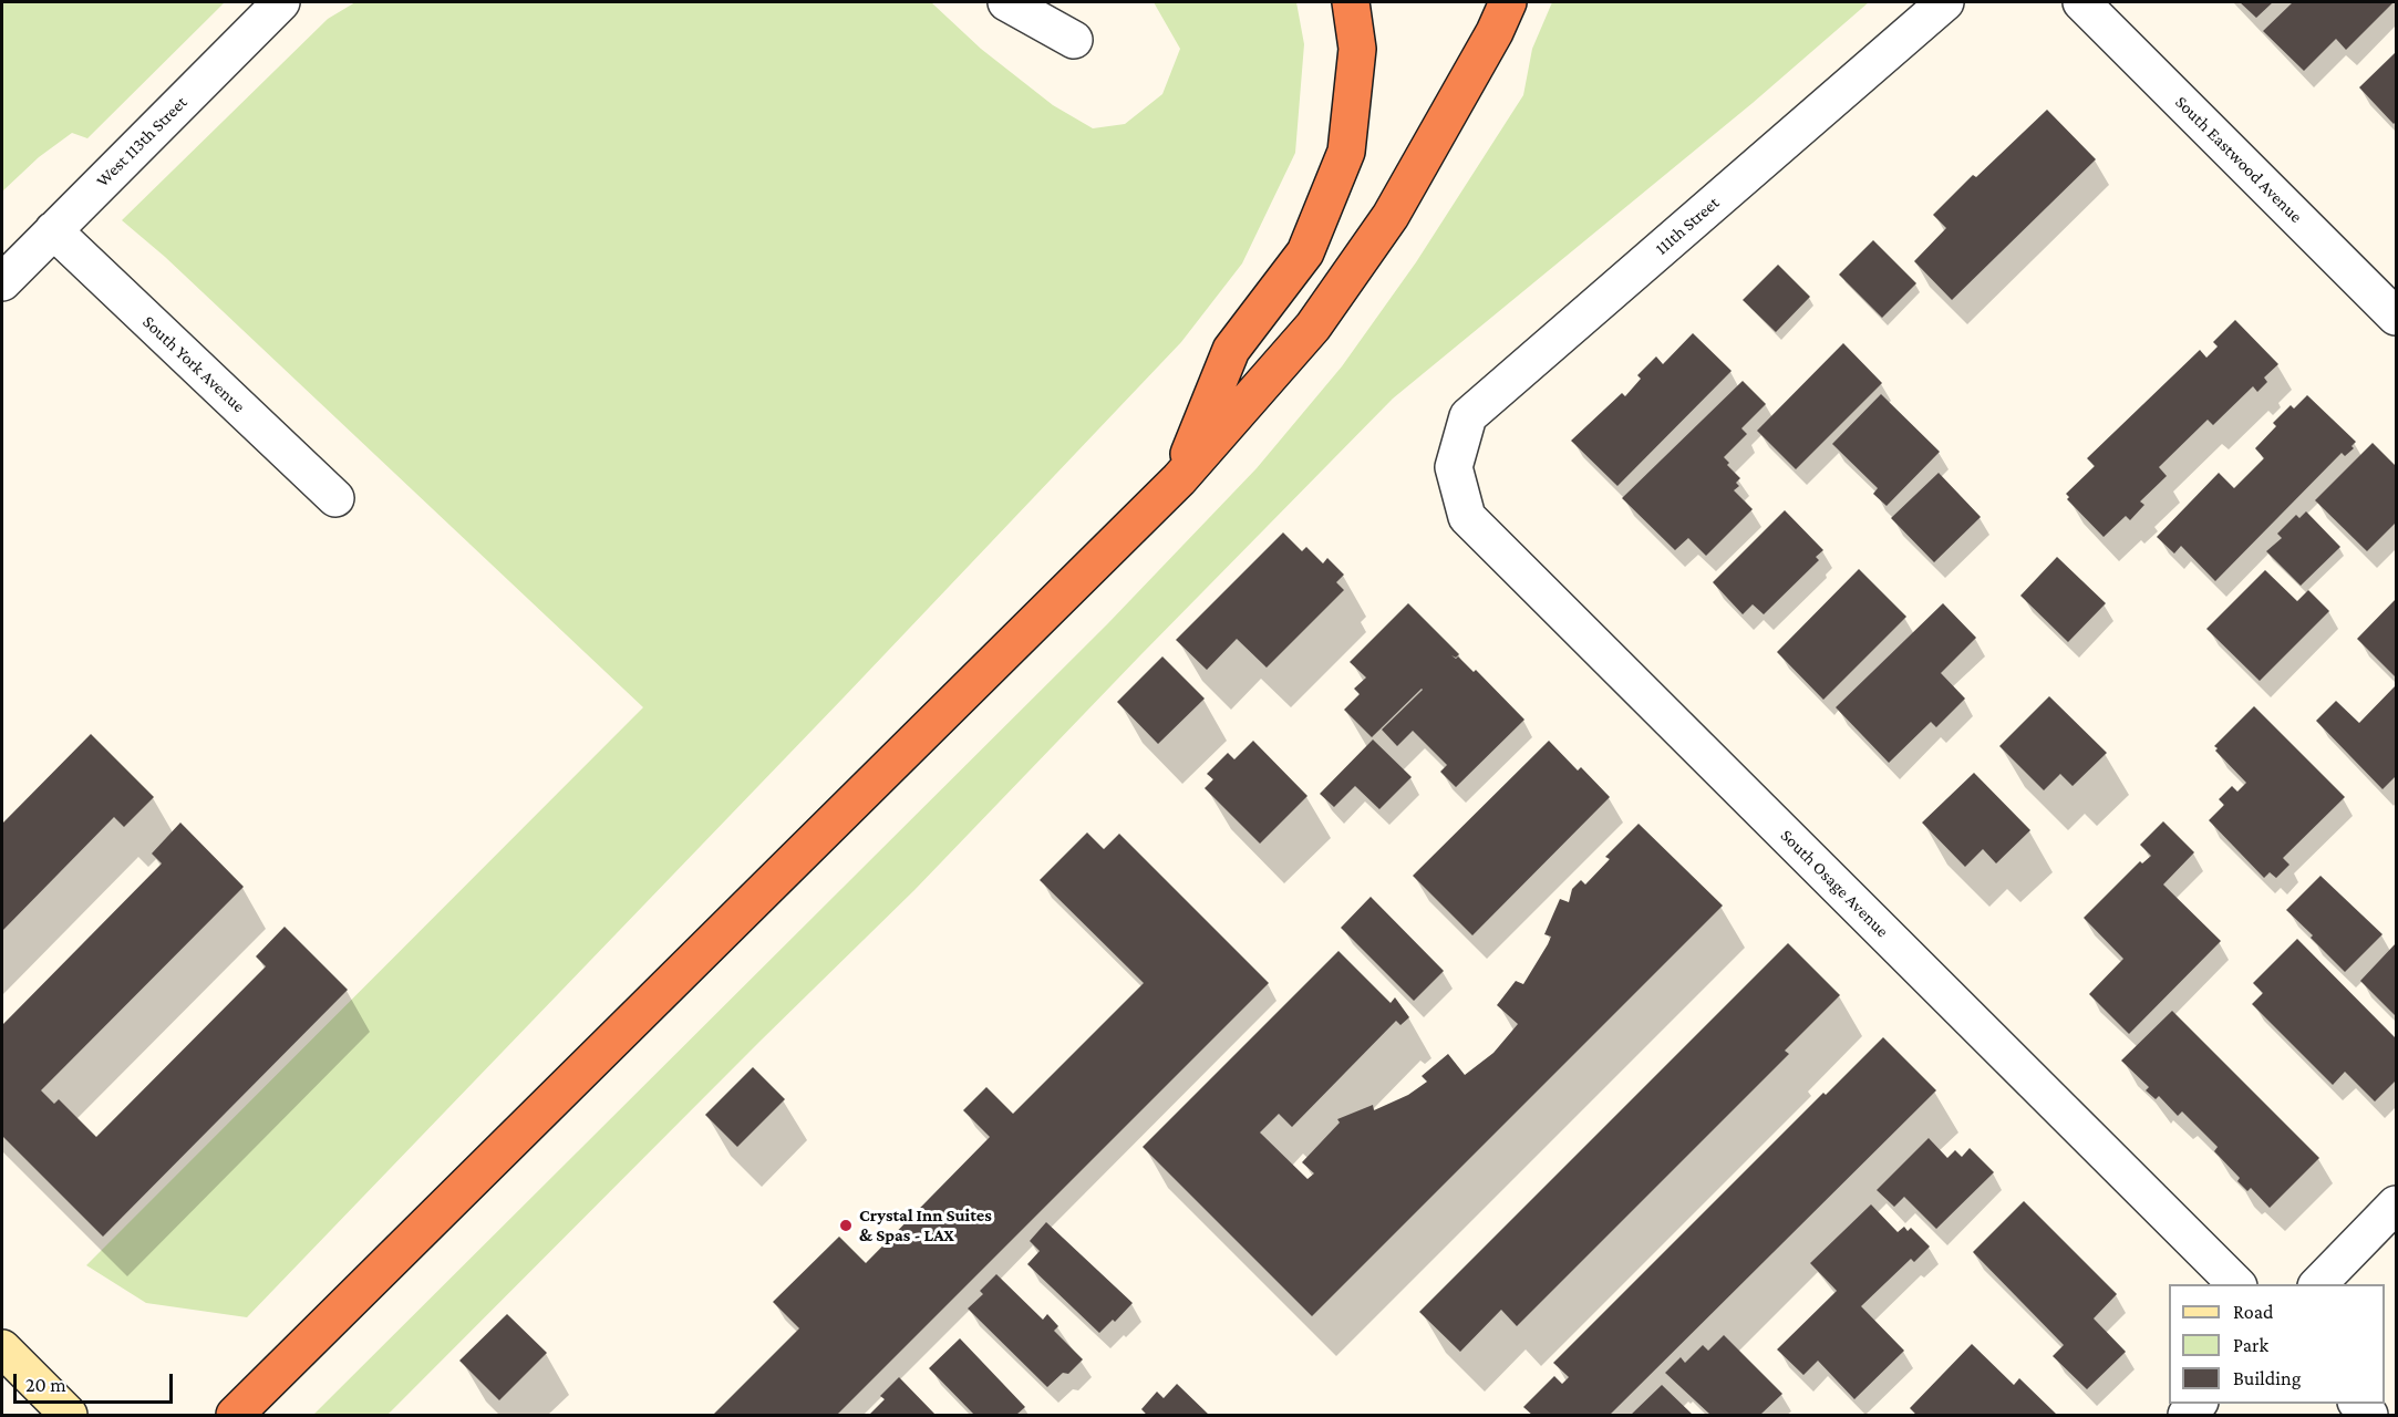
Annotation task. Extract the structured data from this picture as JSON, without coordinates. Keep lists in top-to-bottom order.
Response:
{
  "streets": {
    "street": [
      "West 113th Street",
      "South Eastwood Avenue",
      "111th Street",
      "South York Avenue",
      "South Osage Avenue"
    ]
  },
  "crossings": [
    ["West 113th Street", "South York Avenue"],
    ["111th Street", "South Osage Avenue"]
  ],
  "places": ["Crystal Inn Suites & Spas - LAX"],
  "legend": ["Road", "Park", "Building"],
  "scale_bar": "20 m"
}
